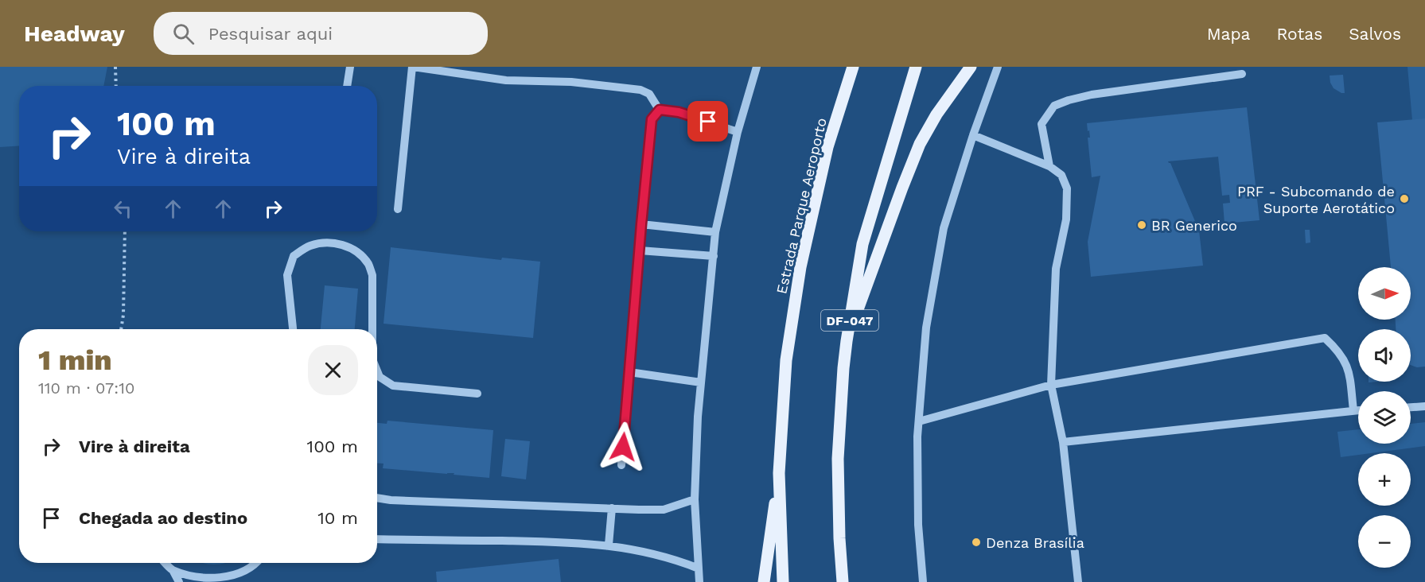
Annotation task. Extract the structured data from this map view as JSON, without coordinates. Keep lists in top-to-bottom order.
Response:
{
  "streets": {
    "main road": ["Estrada Parque Aeroporto", "DF-047"]
  },
  "places": ["PRF - Subcomando de Suporte Aerotático", "BR Generico", "Denza Brasília"],
  "north": "right",
  "page": {
    "header": "Headway",
    "search": "Pesquisar aqui",
    "nav": ["Mapa", "Rotas", "Salvos"],
    "turn": ["100 m", "Vire à direita"],
    "map_buttons": ["+", "−"],
    "heading": ["1 min", "110 m · 07:10"],
    "list": [
      {
        "name": "Vire à direita",
        "value": "100 m"
      },
      {
        "name": "Chegada ao destino",
        "value": "10 m"
      }
    ]
  }
}
